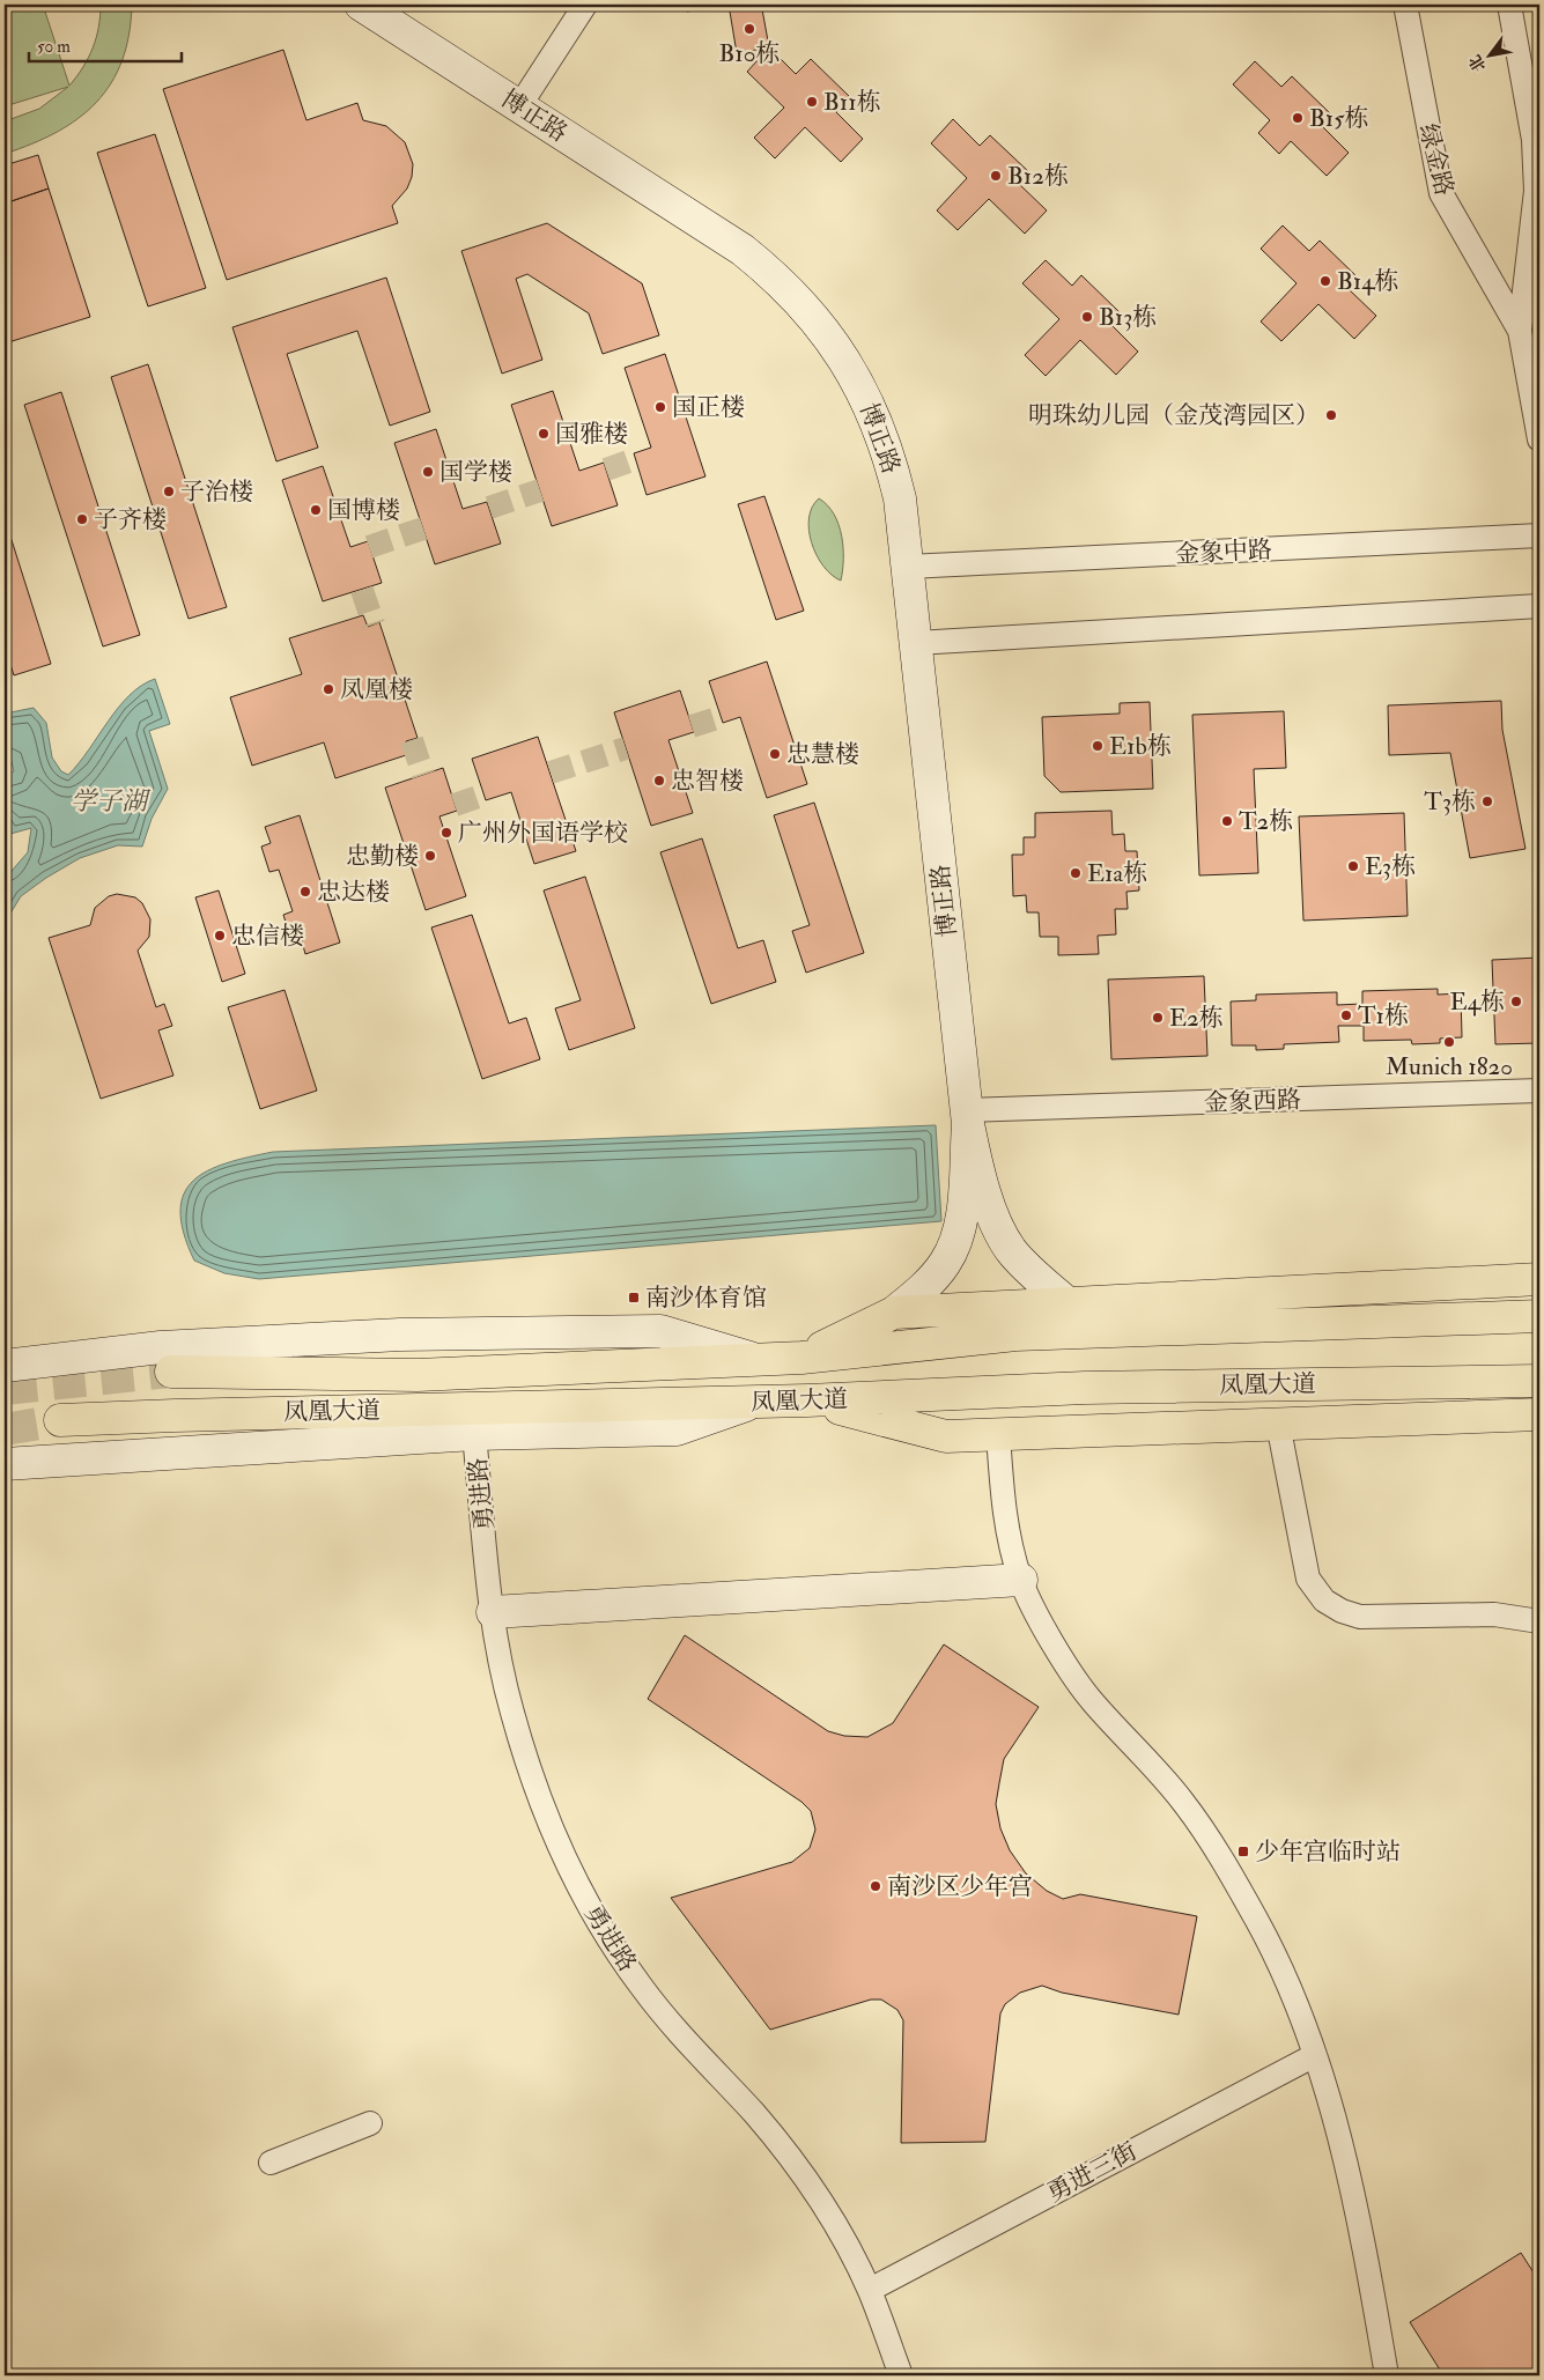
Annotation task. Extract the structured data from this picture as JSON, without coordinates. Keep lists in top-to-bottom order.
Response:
{
  "streets": {
    "main road": ["凤凰大道"],
    "street": [
      "博正路",
      "绿金路",
      "金象中路",
      "金象西路",
      "勇进路",
      "勇进三街"
    ]
  },
  "crossings": [
    ["博正路", "金象中路"],
    ["博正路", "金象西路"],
    ["勇进路", "勇进三街"]
  ],
  "water": ["学子湖"],
  "places": {
    "other": [
      "B10栋",
      "B11栋",
      "B15栋",
      "B12栋",
      "B14栋",
      "B13栋",
      "国正楼",
      "明珠幼儿园（金茂湾园区）",
      "国雅楼",
      "国学楼",
      "子治楼",
      "国博楼",
      "子齐楼",
      "凤凰楼",
      "E1b栋",
      "忠慧楼",
      "忠智楼",
      "T3栋",
      "T2栋",
      "广州外国语学校",
      "忠勤楼",
      "E3栋",
      "E1a栋",
      "忠达楼",
      "忠信楼",
      "E4栋",
      "T1栋",
      "E2栋",
      "Munich 1820",
      "南沙区少年宫"
    ],
    "transit": ["南沙体育馆", "少年宫临时站"]
  },
  "scale_bar": "50 m",
  "north": "bottom left"
}
